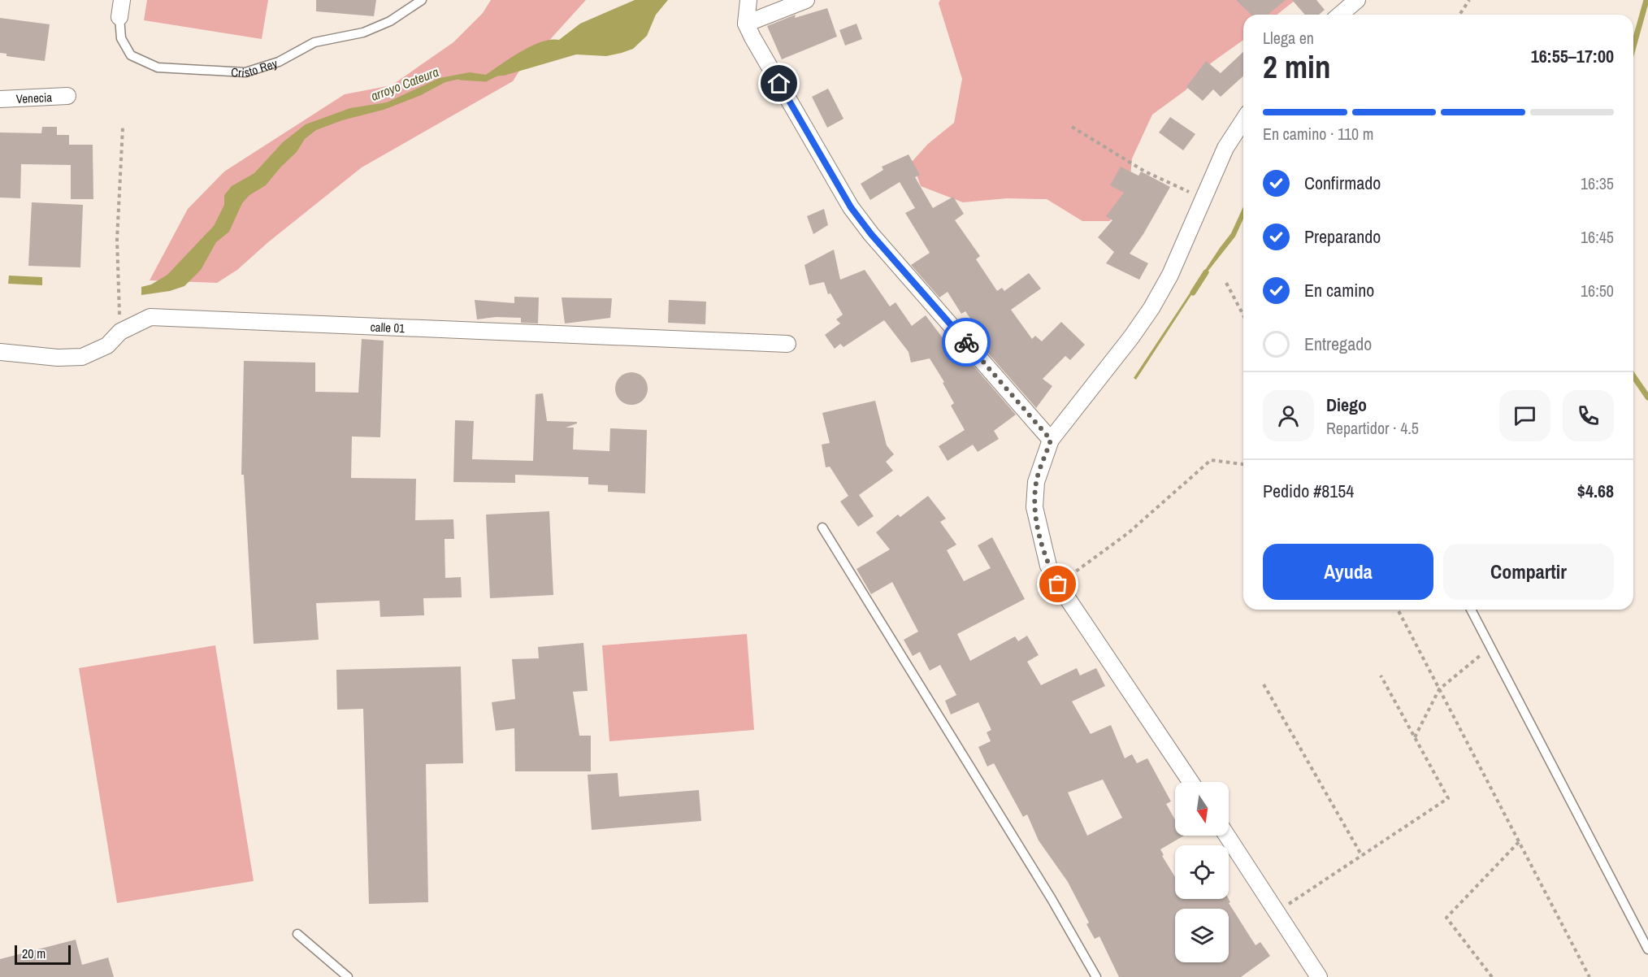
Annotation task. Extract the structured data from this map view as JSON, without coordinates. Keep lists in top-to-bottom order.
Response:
{
  "streets": {
    "street": ["Cristo Rey", "Venecia", "calle 01"]
  },
  "water": ["arroyo Cateura"],
  "scale_bar": "20 m",
  "north": "bottom",
  "page": {
    "heading": ["2 min", "Llega en", "16:55–17:00"],
    "panel": [
      "Diego",
      "Repartidor · 4.5",
      "Pedido #8154",
      "$4.68"
    ],
    "bar": "En camino · 110 m",
    "list": [
      ["Confirmado", "16:35"],
      ["Preparando", "16:45"],
      ["En camino", "16:50"],
      "Entregado"
    ],
    "buttons": ["Ayuda", "Compartir"],
    "scale": "20 m"
  }
}
